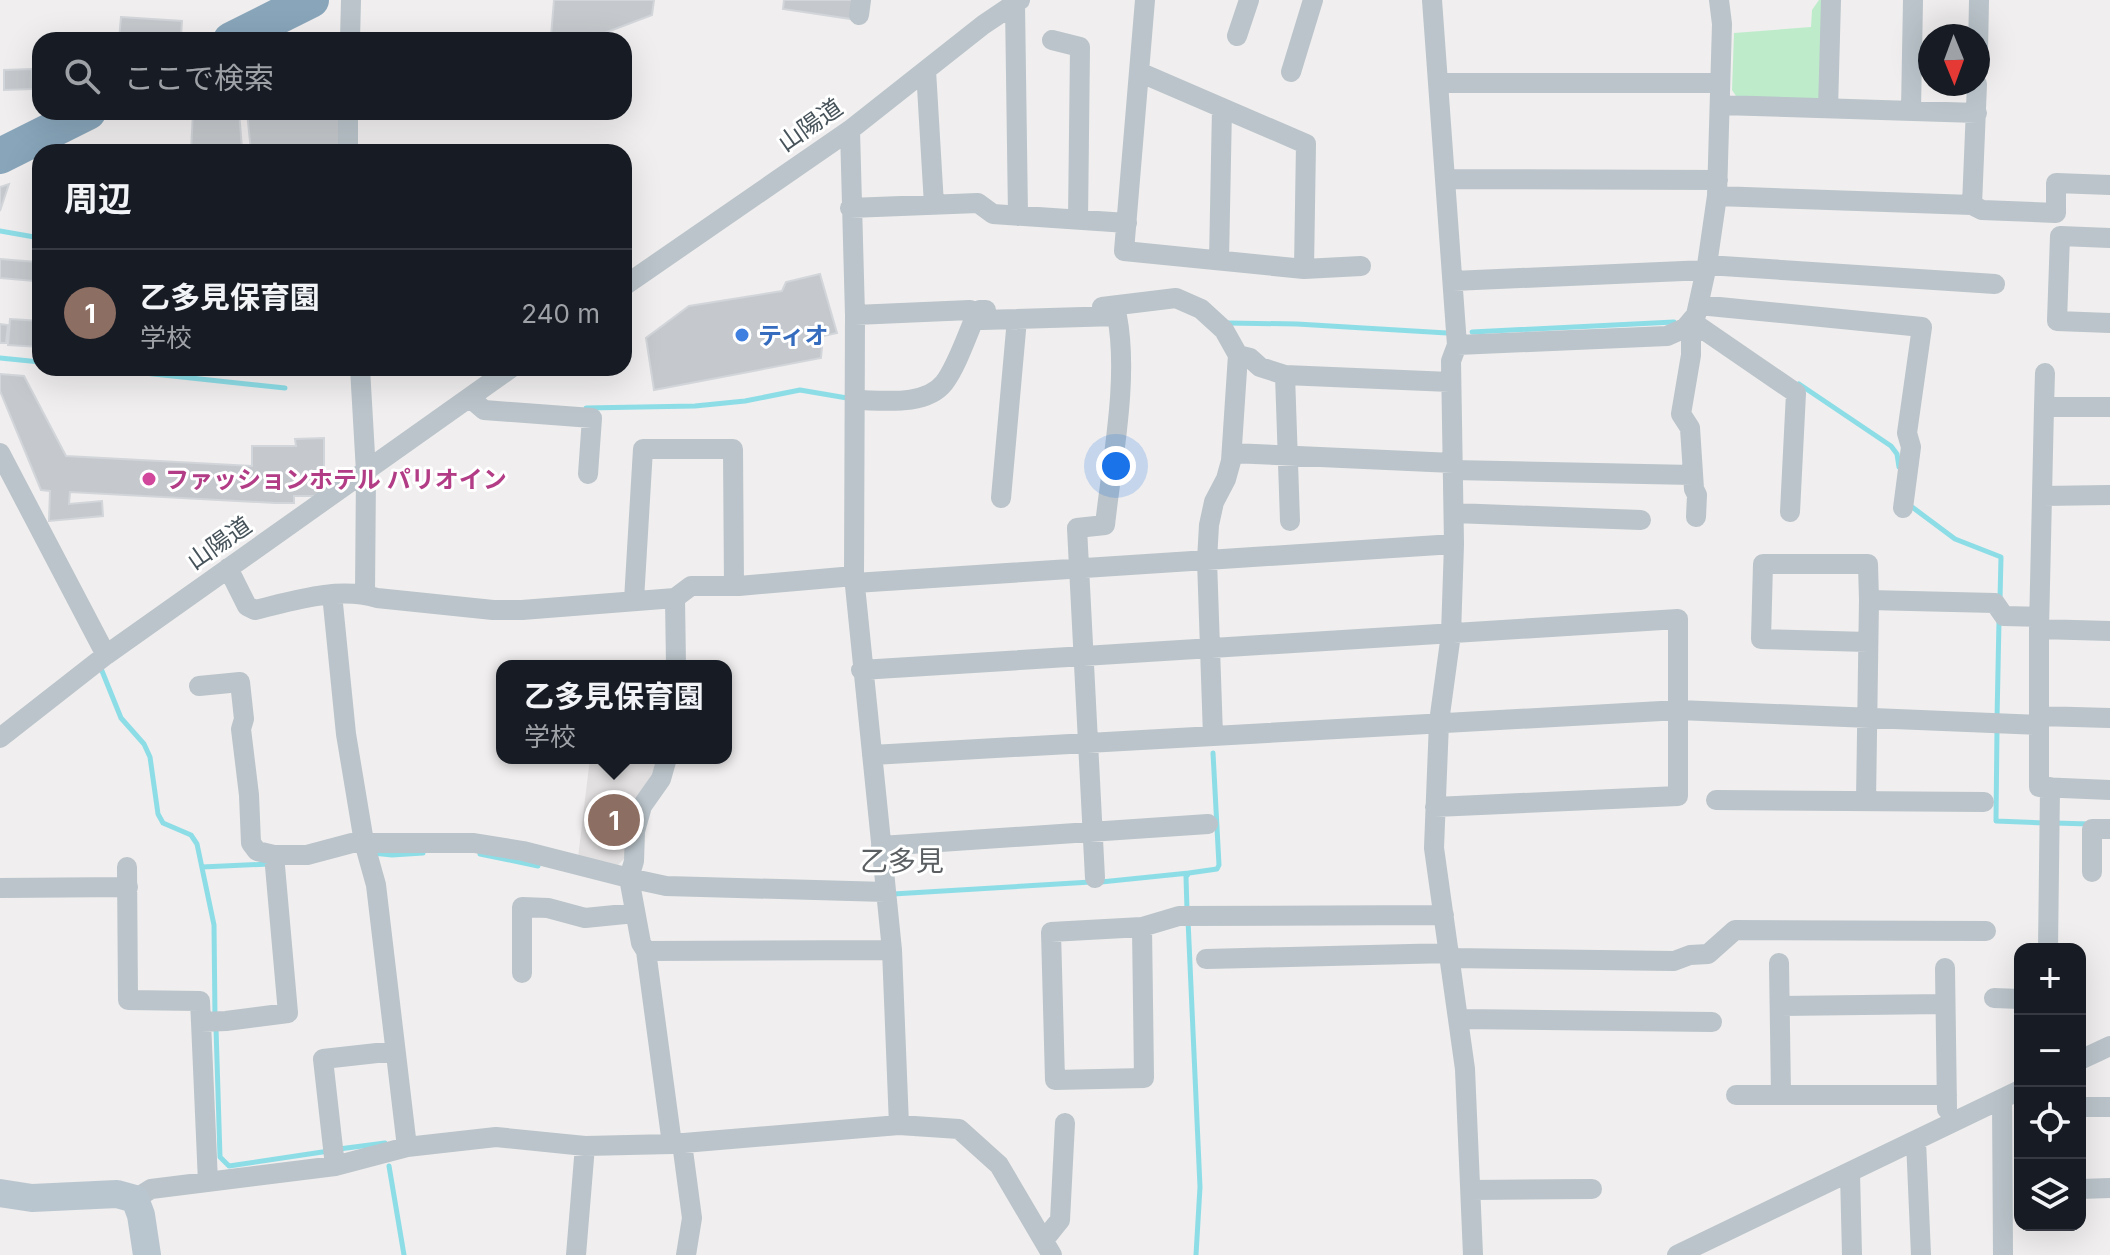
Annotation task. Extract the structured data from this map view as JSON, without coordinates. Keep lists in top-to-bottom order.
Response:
{
  "streets": {
    "street": ["山陽道"]
  },
  "districts": ["乙多見"],
  "places": ["ティオ", "ファッションホテル パリオイン"],
  "north": "bottom",
  "page": {
    "search": "ここで検索",
    "heading": "周辺",
    "list": [
      {
        "mark": "1",
        "name": "乙多見保育園",
        "note": "学校",
        "value": "240 m"
      }
    ],
    "popup": ["乙多見保育園", "学校"],
    "pins": "1",
    "map_buttons": ["+", "−"]
  }
}
